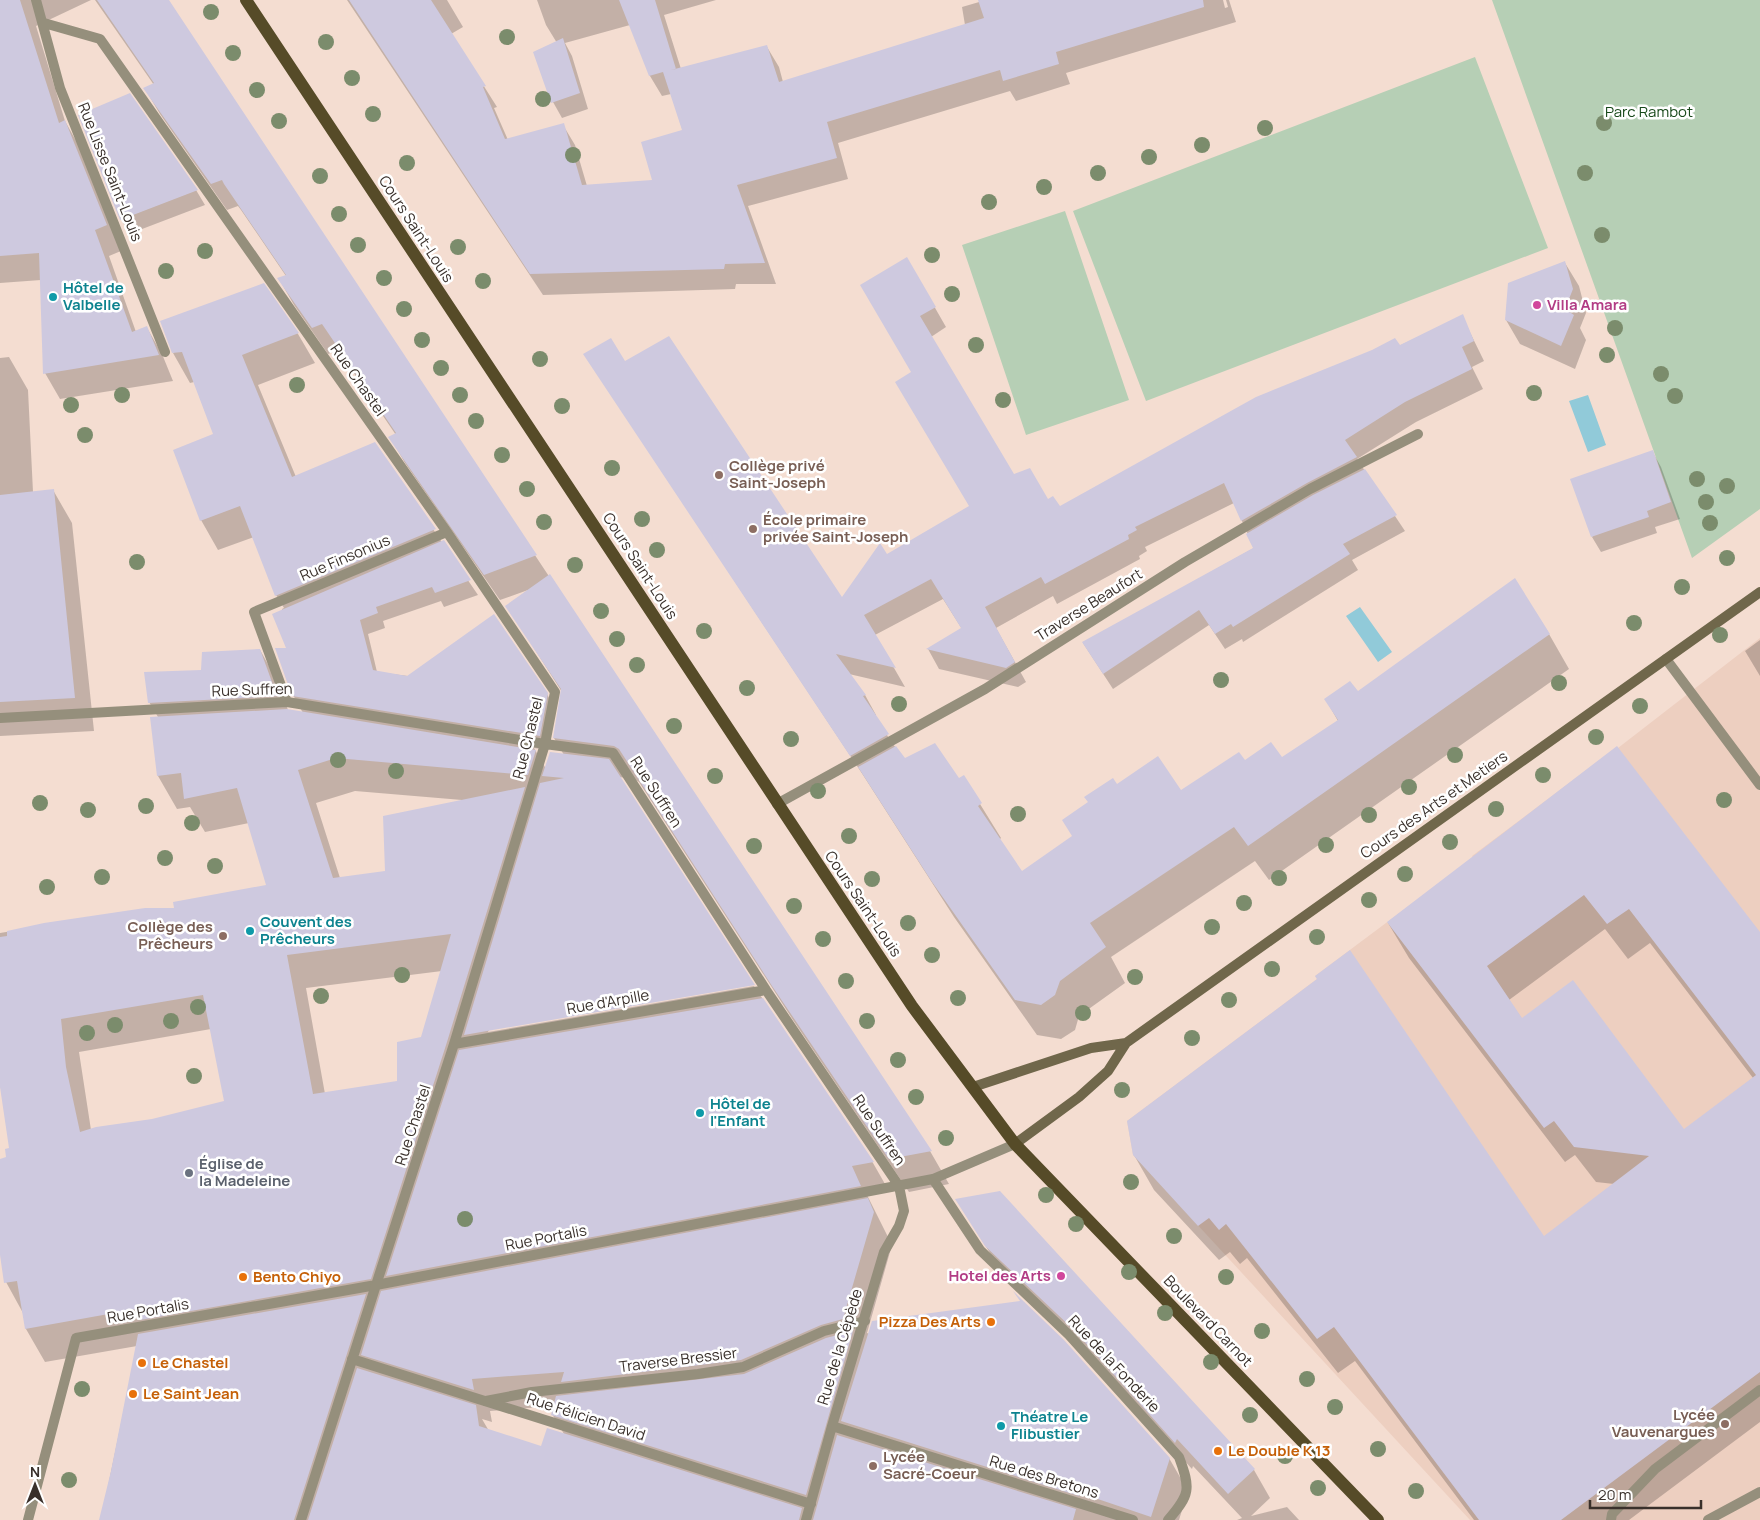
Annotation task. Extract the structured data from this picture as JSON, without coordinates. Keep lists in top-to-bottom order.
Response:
{
  "streets": {
    "main road": ["Cours Saint-Louis", "Cours des Arts et Metiers", "Boulevard Carnot"],
    "street": [
      "Rue Lisse Saint-Louis",
      "Rue Chastel",
      "Rue Finsonius",
      "Traverse Beaufort",
      "Rue Suffren",
      "Rue d'Arpille",
      "Rue Portalis",
      "Rue de la Cépède",
      "Traverse Bressier",
      "Rue de la Fonderie",
      "Rue Félicien David",
      "Rue des Bretons"
    ]
  },
  "crossings": [
    ["Rue Lisse Saint-Louis", "Rue Chastel"],
    ["Cours Saint-Louis", "Traverse Beaufort"],
    ["Cours Saint-Louis", "Cours des Arts et Metiers"],
    ["Cours Saint-Louis", "Rue Portalis"],
    ["Cours Saint-Louis", "Boulevard Carnot"],
    ["Rue Chastel", "Rue Finsonius"],
    ["Rue Chastel", "Rue Suffren"],
    ["Rue Chastel", "Rue d'Arpille"],
    ["Rue Chastel", "Rue Portalis"],
    ["Rue Chastel", "Rue Félicien David"],
    ["Rue Finsonius", "Rue Suffren"],
    ["Rue Suffren", "Rue d'Arpille"],
    ["Rue Suffren", "Rue Portalis"],
    ["Rue Suffren", "Rue de la Cépède"],
    ["Cours des Arts et Metiers", "Rue Portalis"],
    ["Cours des Arts et Metiers", "Boulevard Carnot"],
    ["Rue Portalis", "Boulevard Carnot"],
    ["Rue Portalis", "Rue de la Cépède"],
    ["Rue Portalis", "Rue de la Fonderie"],
    ["Rue de la Cépède", "Traverse Bressier"],
    ["Rue de la Cépède", "Rue Félicien David"],
    ["Rue de la Cépède", "Rue des Bretons"],
    ["Traverse Bressier", "Rue Félicien David"]
  ],
  "parks": ["Parc Rambot"],
  "places": [
    "Hôtel de Valbelle",
    "Villa Amara",
    "Collège privé Saint-Joseph",
    "École primaire privée Saint-Joseph",
    "Couvent des Prêcheurs",
    "Collège des Prêcheurs",
    "Hôtel de l'Enfant",
    "Église de la Madeleine",
    "Hotel des Arts",
    "Bento Chiyo",
    "Pizza Des Arts",
    "Le Chastel",
    "Le Saint Jean",
    "Lycée Vauvenargues",
    "Théatre Le Flibustier",
    "Le Double K 13",
    "Lycée Sacré-Coeur"
  ],
  "scale_bar": "20 m",
  "north": "top"
}
